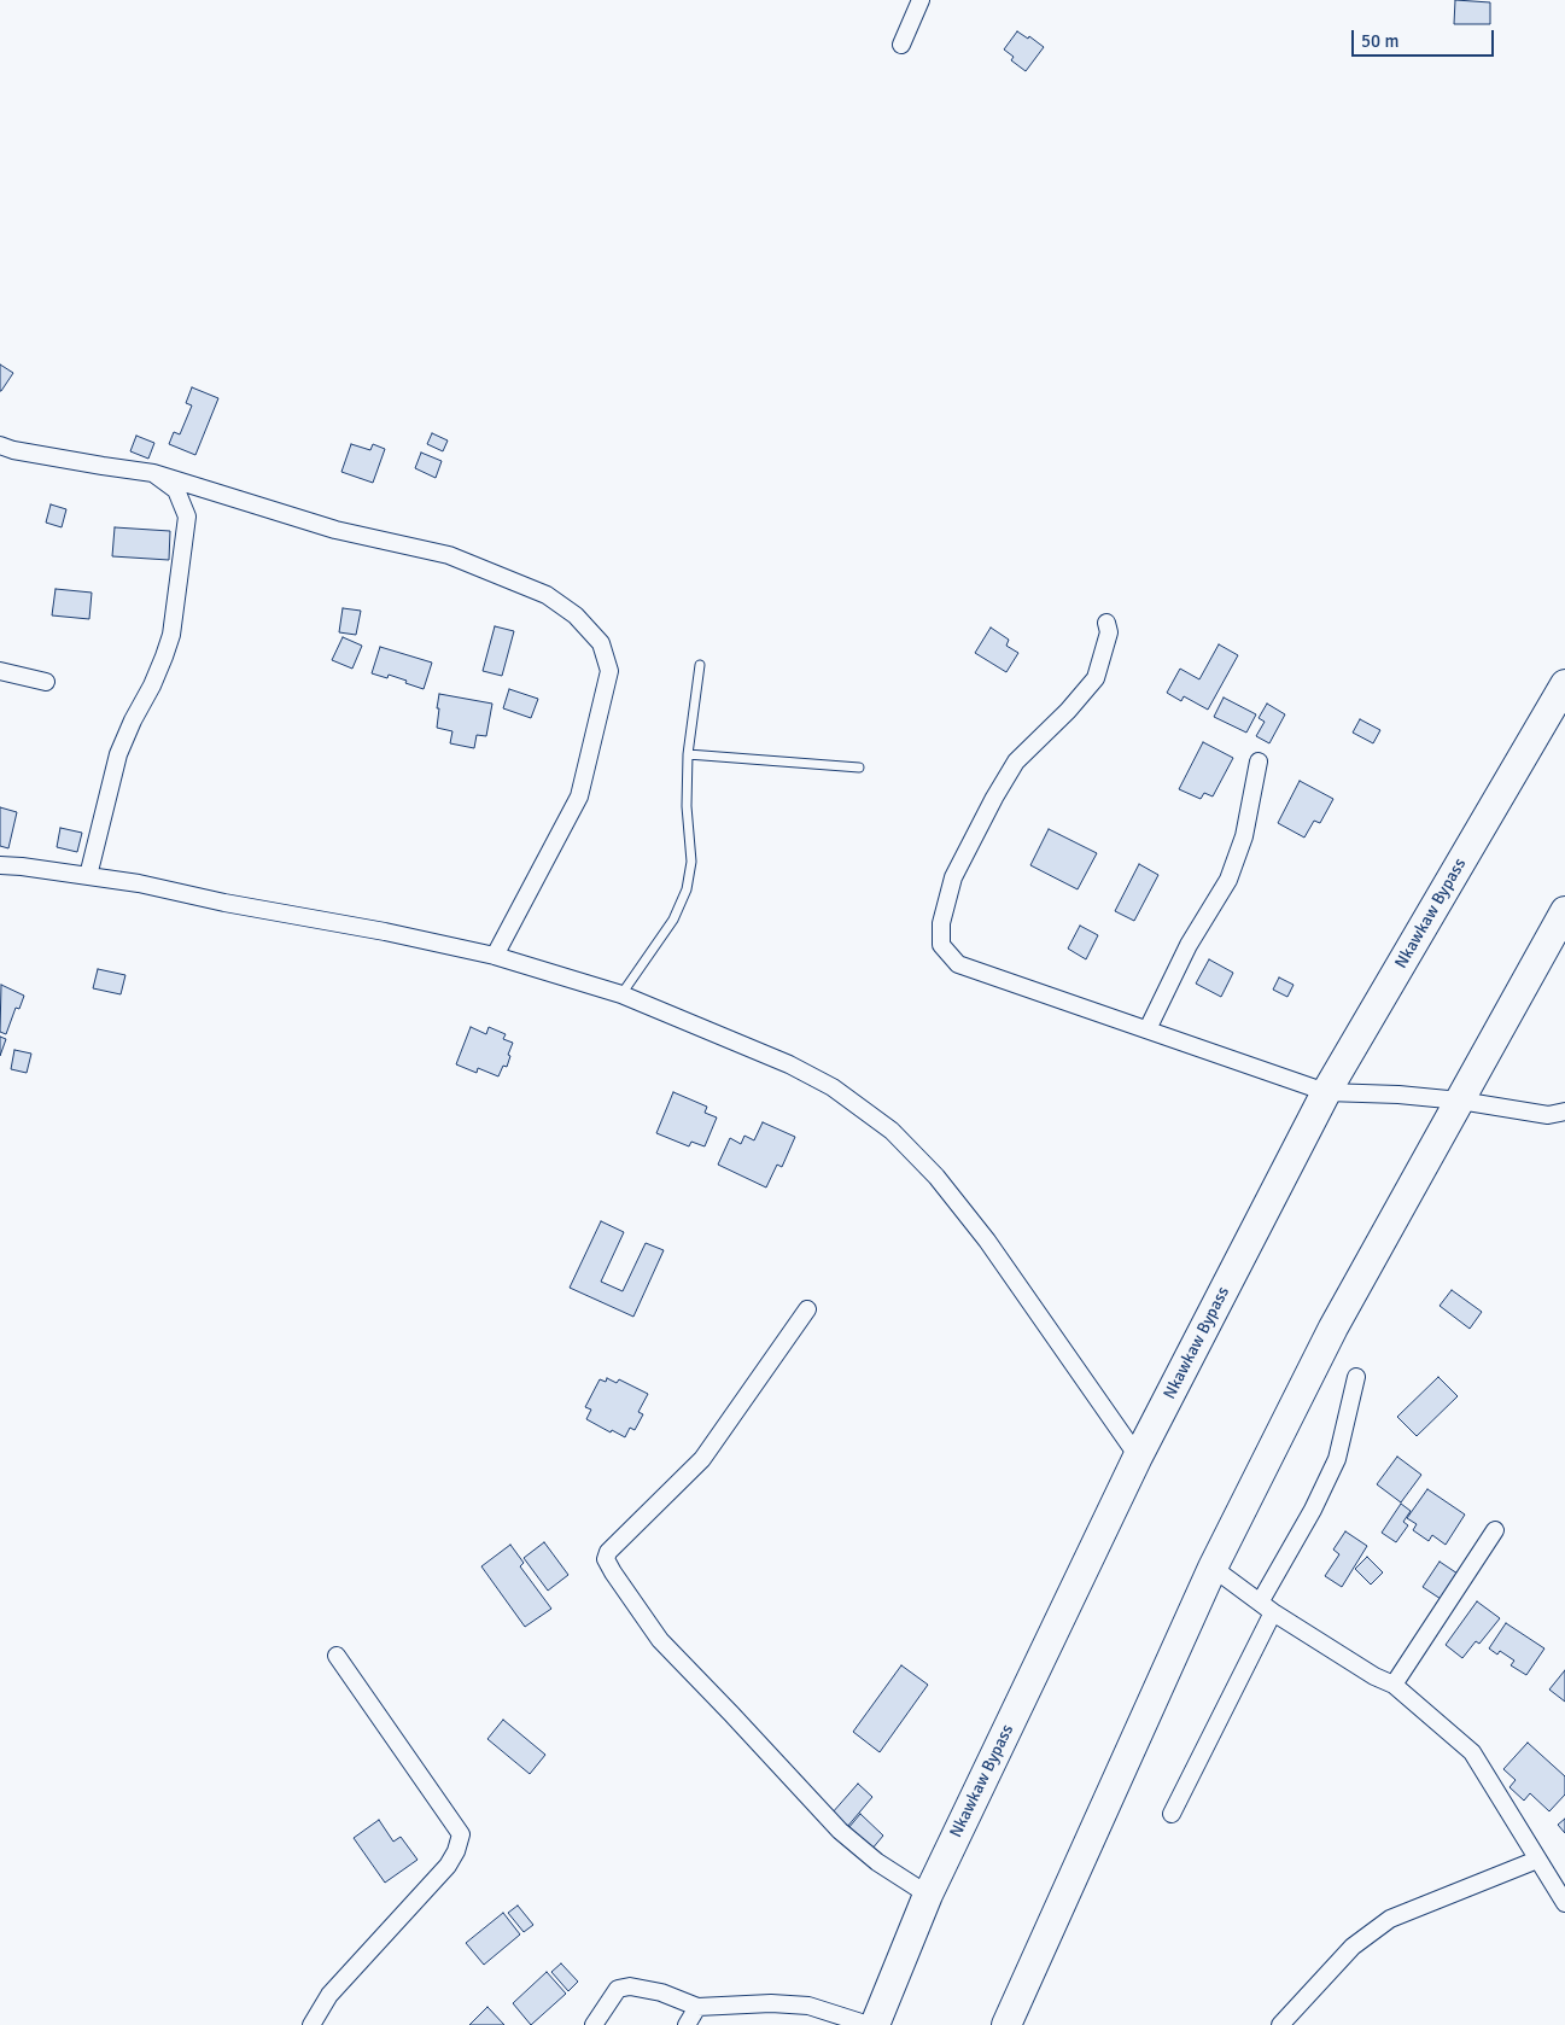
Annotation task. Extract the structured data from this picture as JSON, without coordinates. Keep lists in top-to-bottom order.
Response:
{
  "streets": {
    "highway": ["Nkawkaw Bypass"]
  },
  "scale_bar": "50 m"
}
